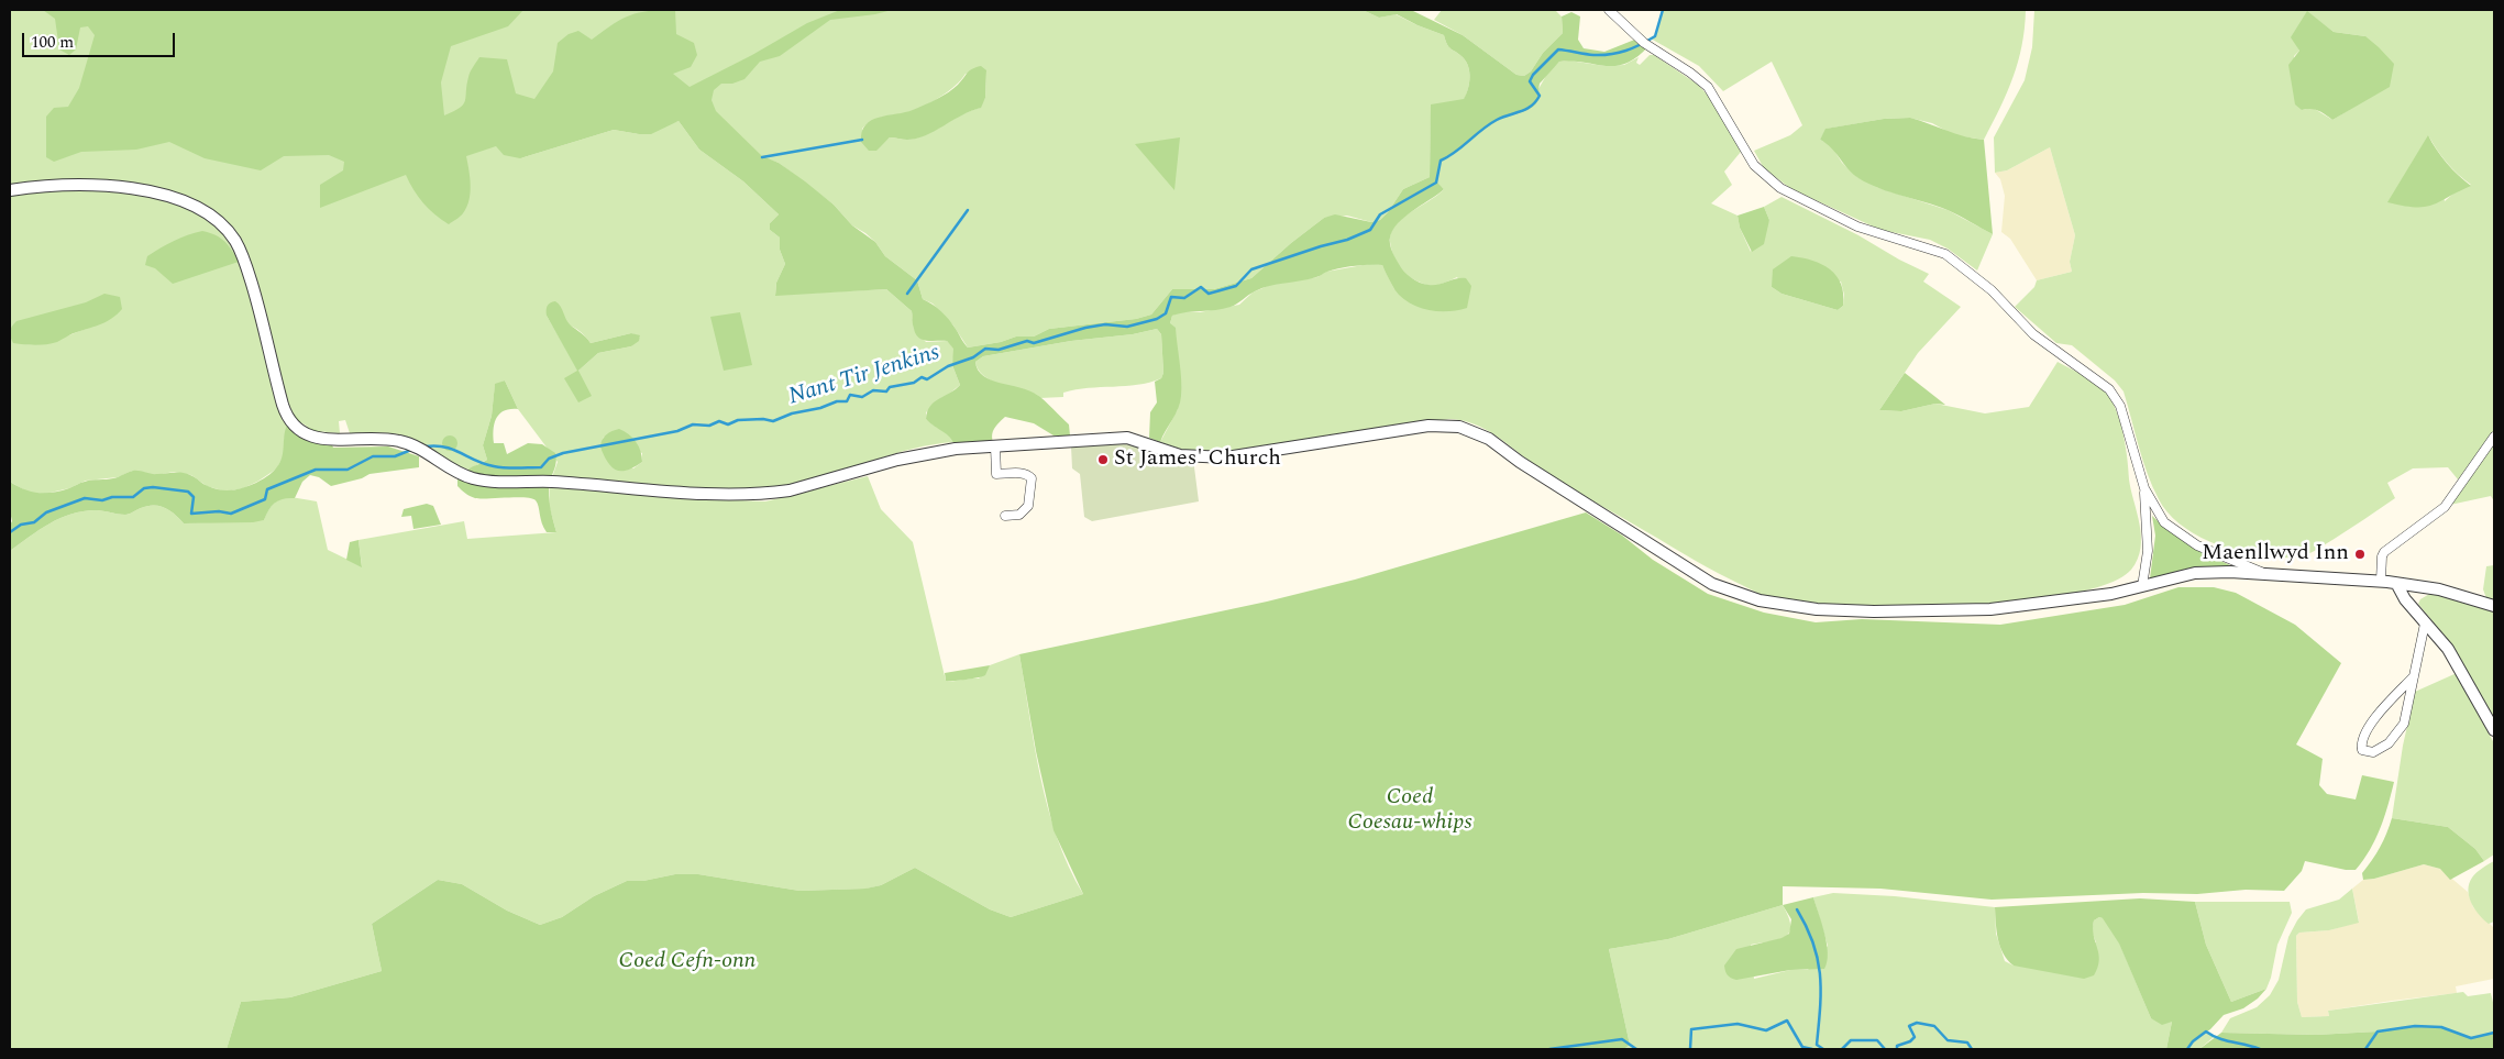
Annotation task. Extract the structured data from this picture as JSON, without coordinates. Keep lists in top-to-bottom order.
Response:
{
  "water": ["Nant Tir Jenkins"],
  "parks": ["Coed Coesau-whips", "Coed Cefn-onn"],
  "places": ["St James' Church", "Maenllwyd Inn"],
  "scale_bar": "100 m"
}
